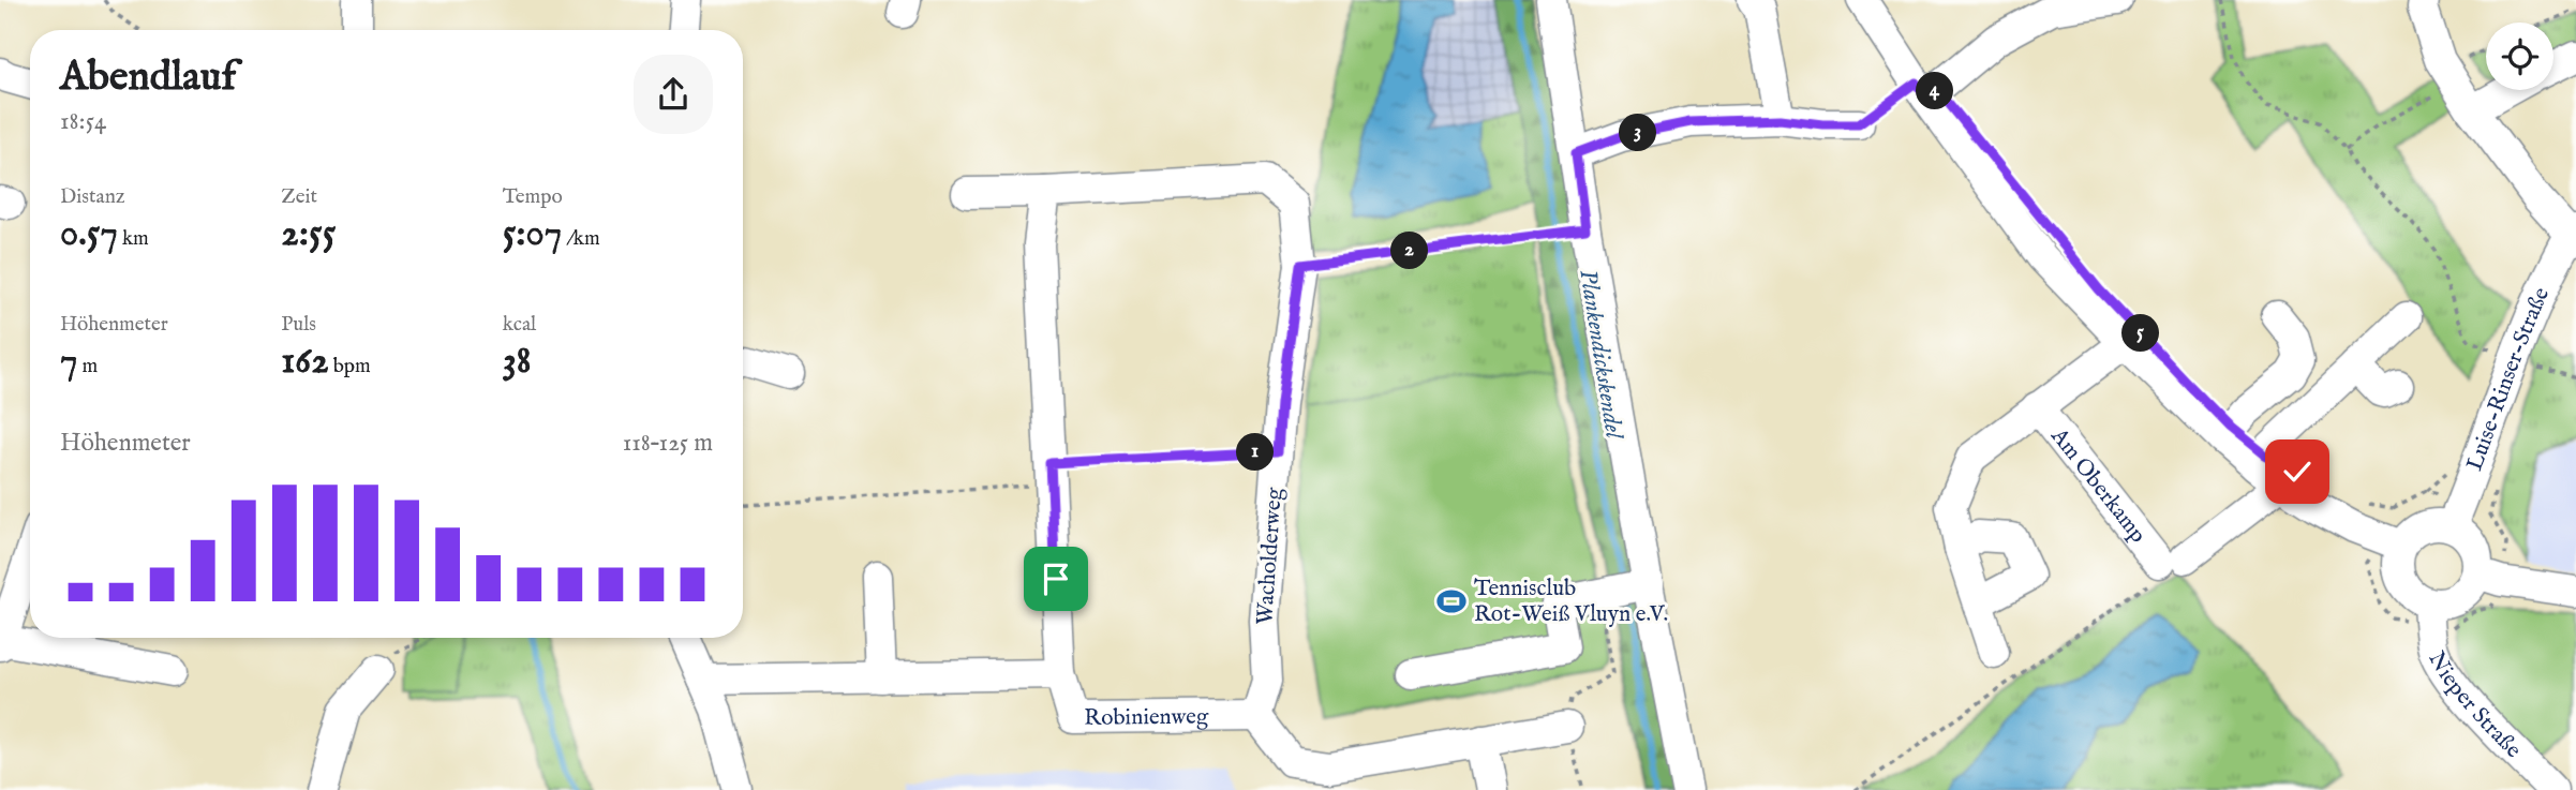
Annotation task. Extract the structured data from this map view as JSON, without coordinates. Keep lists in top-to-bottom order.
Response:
{
  "streets": {
    "street": [
      "Luise-Rinser-Straße",
      "Am Oberkamp",
      "Wacholderweg",
      "Nieper Straße",
      "Robinienweg"
    ]
  },
  "crossings": [
    ["Luise-Rinser-Straße", "Nieper Straße"],
    ["Wacholderweg", "Robinienweg"]
  ],
  "water": ["Plankendickskendel"],
  "places": {
    "sports": ["Tennisclub Rot-Weiß Vluyn e.V."]
  },
  "page": {
    "heading": ["Abendlauf", "18:54"],
    "pins": [
      "4",
      "3",
      "2",
      "5",
      "1"
    ],
    "stats": [
      ["Distanz", "0.57 km"],
      ["Zeit", "2:55"],
      ["Tempo", "5:07 /km"],
      ["Höhenmeter", "7 m"],
      ["Puls", "162 bpm"],
      ["kcal", "38"]
    ],
    "chart": ["Höhenmeter", "118–125 m"]
  }
}
